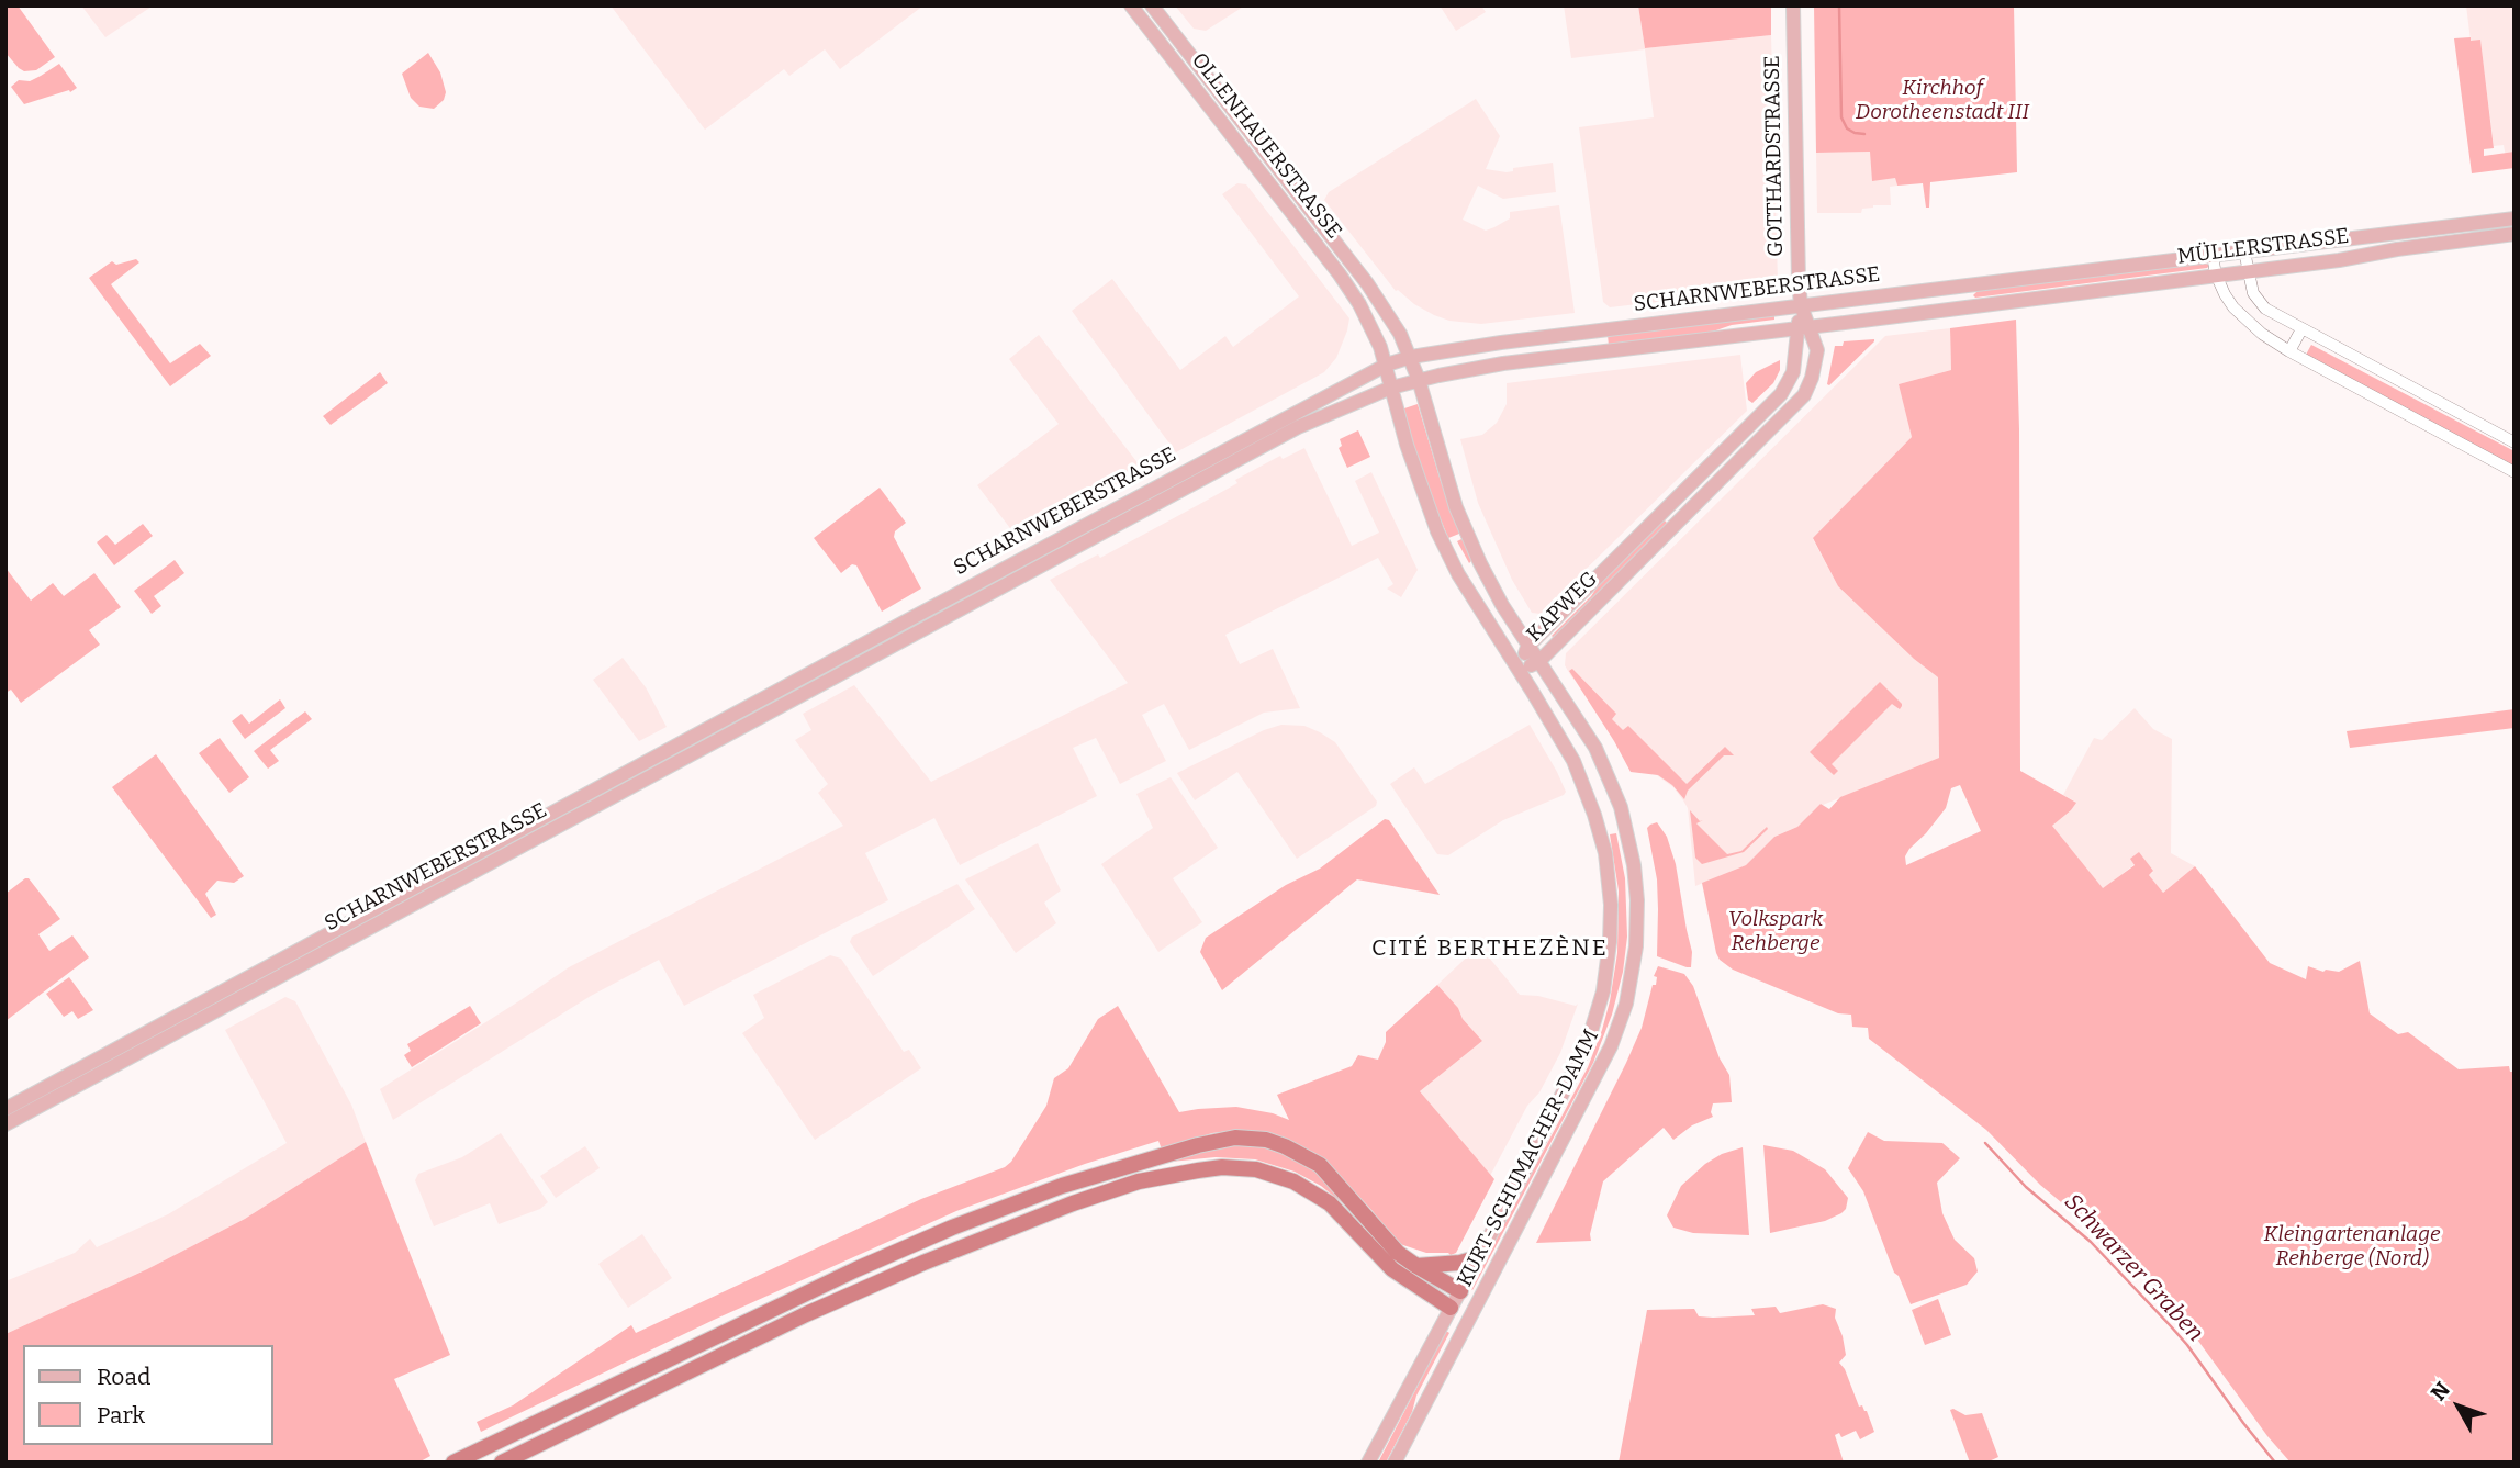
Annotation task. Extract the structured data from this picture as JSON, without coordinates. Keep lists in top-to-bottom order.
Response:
{
  "streets": {
    "main road": [
      "OLLENHAUERSTRASSE",
      "GOTTHARDSTRASSE",
      "MÜLLERSTRASSE",
      "SCHARNWEBERSTRASSE",
      "KAPWEG",
      "KURT-SCHUMACHER-DAMM"
    ]
  },
  "crossings": [
    ["OLLENHAUERSTRASSE", "SCHARNWEBERSTRASSE"],
    ["OLLENHAUERSTRASSE", "KURT-SCHUMACHER-DAMM"],
    ["GOTTHARDSTRASSE", "SCHARNWEBERSTRASSE"],
    ["GOTTHARDSTRASSE", "KAPWEG"],
    ["MÜLLERSTRASSE", "SCHARNWEBERSTRASSE"],
    ["SCHARNWEBERSTRASSE", "KAPWEG"],
    ["SCHARNWEBERSTRASSE", "KURT-SCHUMACHER-DAMM"],
    ["KAPWEG", "KURT-SCHUMACHER-DAMM"]
  ],
  "districts": ["CITÉ BERTHEZÈNE"],
  "water": ["Schwarzer Graben"],
  "parks": ["Kirchhof Dorotheenstadt III", "Volkspark Rehberge", "Kleingartenanlage Rehberge (Nord)"],
  "legend": ["Road", "Park"],
  "north": "top left"
}
